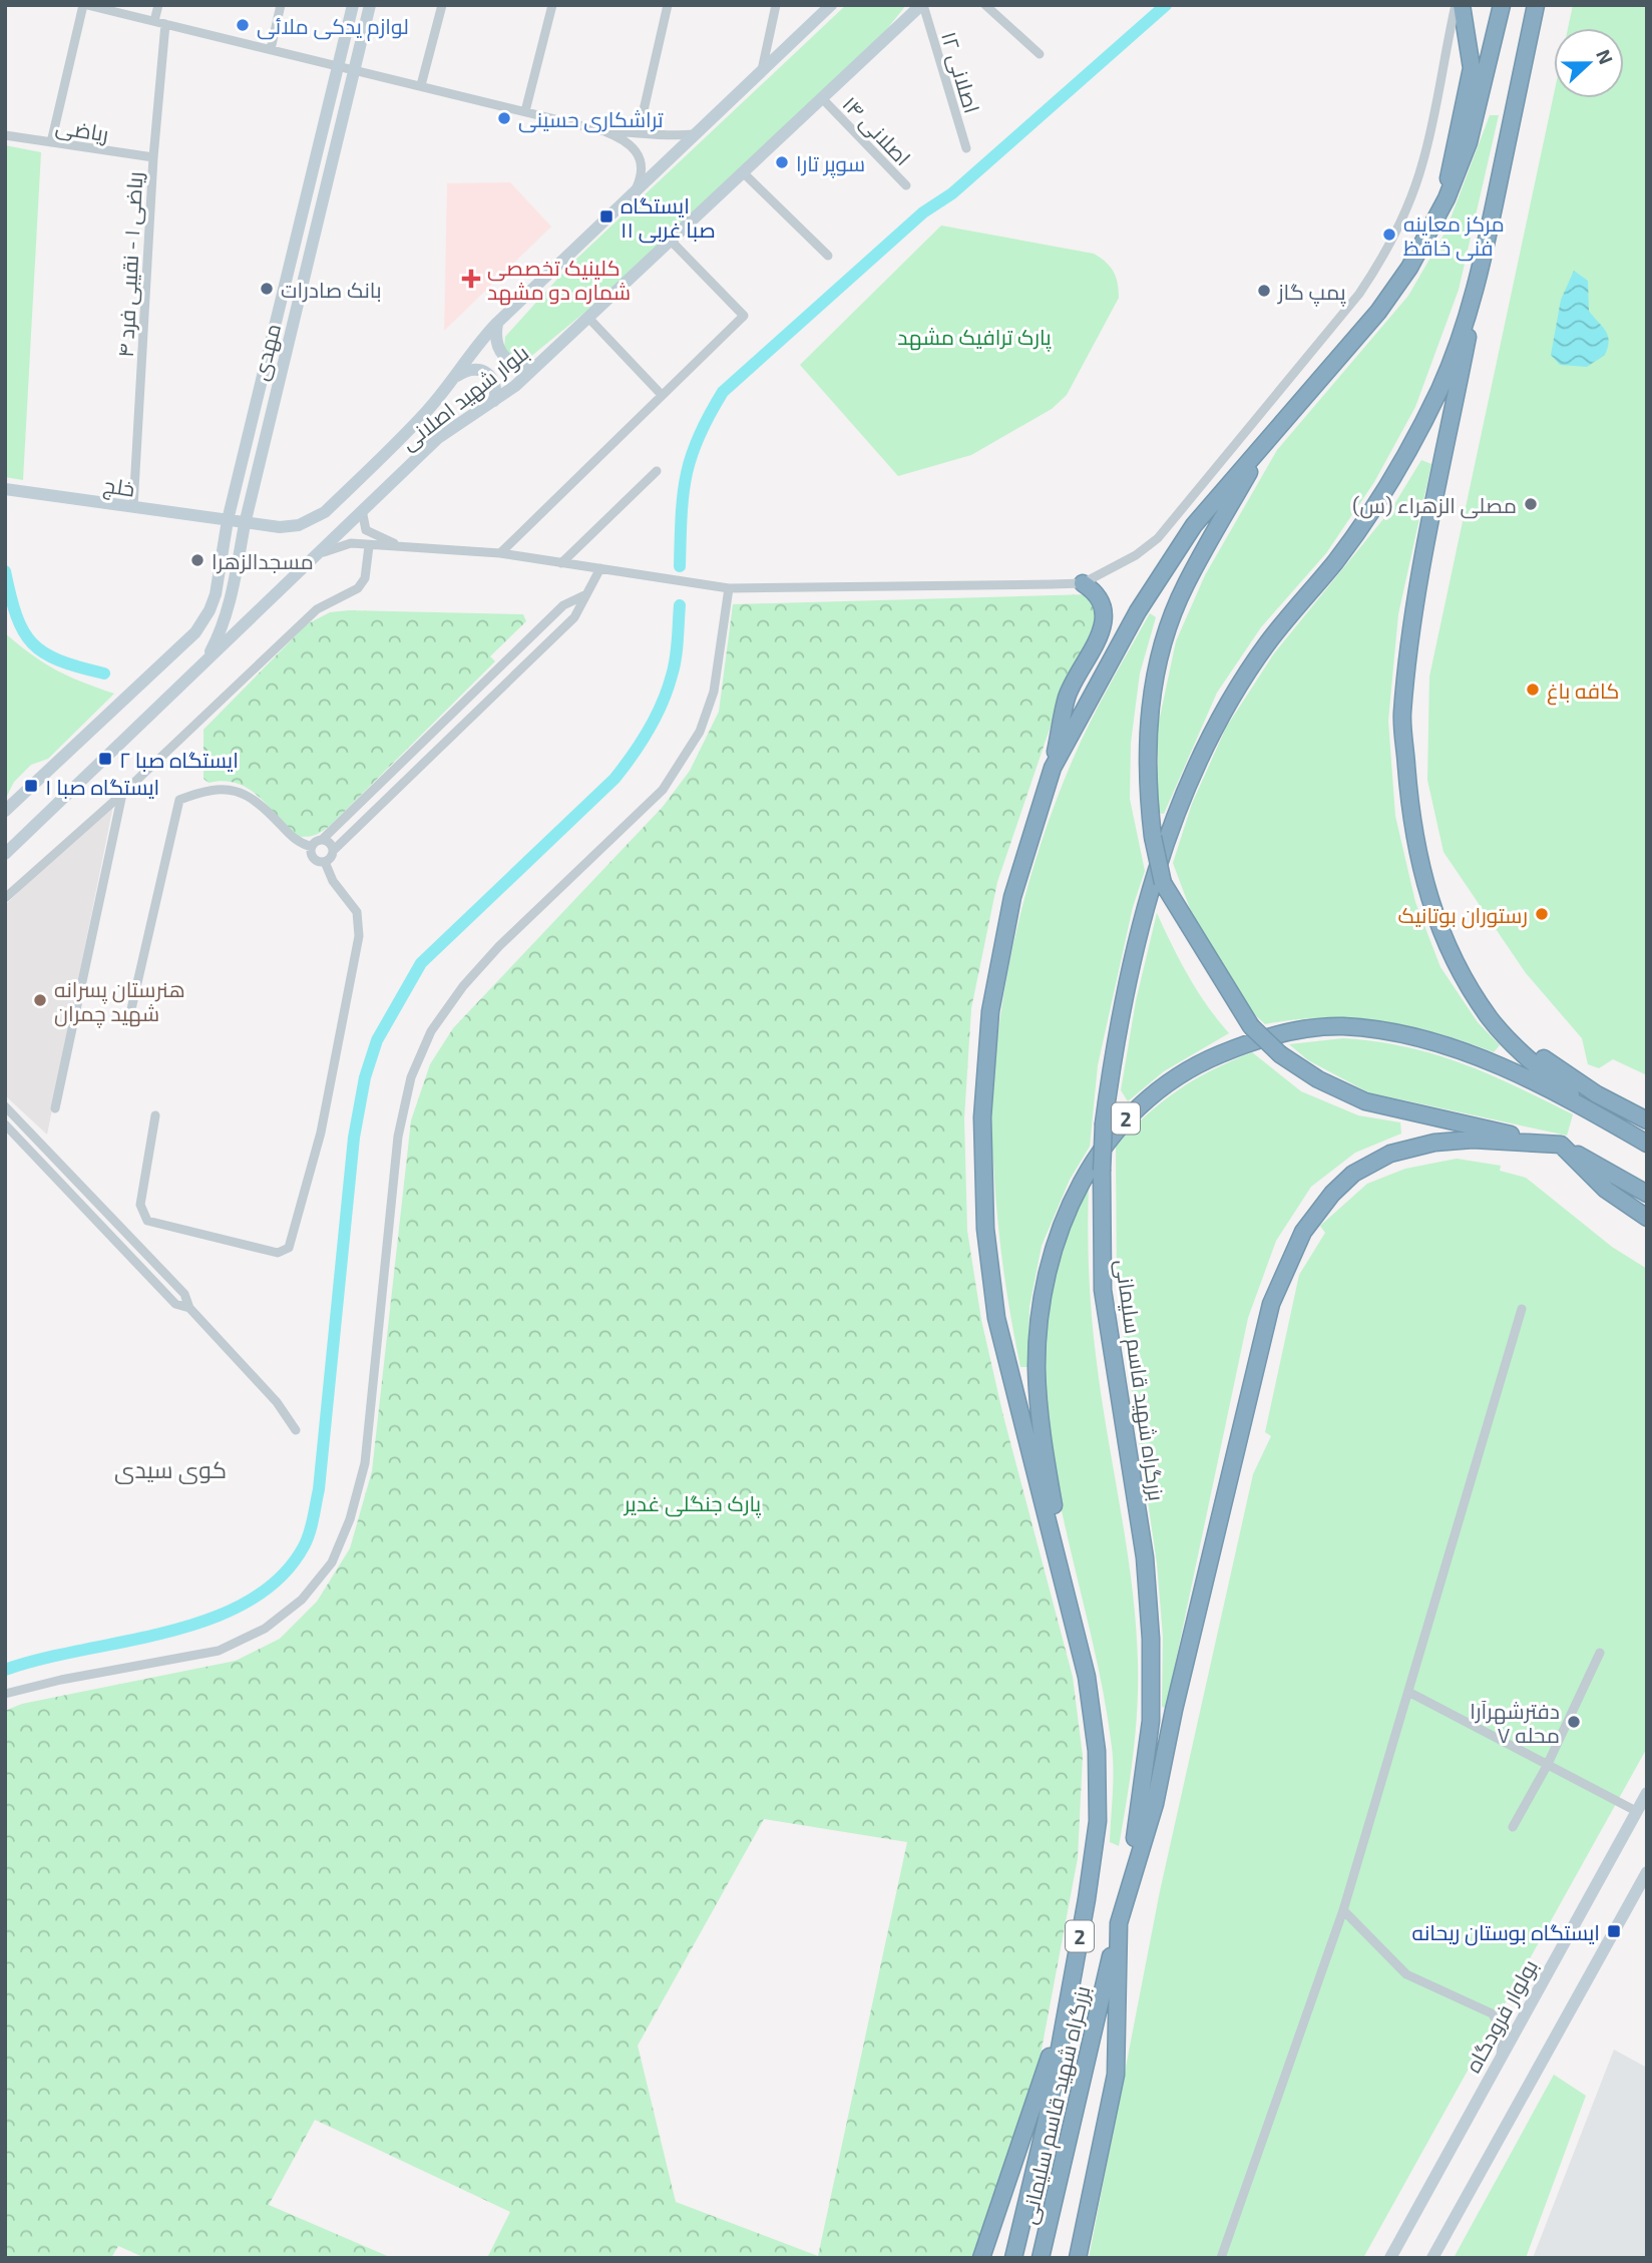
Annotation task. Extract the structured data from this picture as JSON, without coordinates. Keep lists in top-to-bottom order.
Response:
{
  "streets": {
    "highway": ["2", "بزرگراه شهید قاسم سلیمانی"],
    "main road": [
      "مهدی",
      "بلوار شهید اصلانی",
      "خلج",
      "بولوار فرودگاه"
    ],
    "street": [
      "اصلانی ۱۲",
      "ریاضی",
      "اصلانی ۱۴",
      "ریاضی ۱ - نقیبی فرد ۴"
    ]
  },
  "crossings": [
    ["اصلانی ۱۲", "بلوار شهید اصلانی"],
    ["ریاضی", "ریاضی ۱ - نقیبی فرد ۴"],
    ["اصلانی ۱۴", "بلوار شهید اصلانی"],
    ["ریاضی ۱ - نقیبی فرد ۴", "خلج"],
    ["مهدی", "بلوار شهید اصلانی"],
    ["مهدی", "خلج"],
    ["بلوار شهید اصلانی", "خلج"],
    ["2", "بزرگراه شهید قاسم سلیمانی"]
  ],
  "districts": ["کوی سیدی"],
  "parks": ["پارک ترافیک مشهد", "پارک جنگلی غدیر"],
  "places": {
    "other": [
      "لوازم یدکی ملائی",
      "تراشکاری حسینی",
      "سوپر تارا",
      "مرکز معاینه فنی خاقظ",
      "بانک صادرات",
      "پمپ گاز",
      "مصلی الزهراء (س)",
      "مسجدالزهرا",
      "کافه باغ",
      "رستوران بوتانیک",
      "هنرستان پسرانه شهید چمران",
      "دفترشهرآرا محله ۷"
    ],
    "transit": [
      "ایستگاه صبا غربی ۱۱",
      "ایستگاه صبا ۲",
      "ایستگاه صبا ۱",
      "ایستگاه بوستان ریحانه"
    ],
    "health": ["کلینیک تخصصی شمار‌ه دو مشهد"]
  },
  "north": "right"
}
